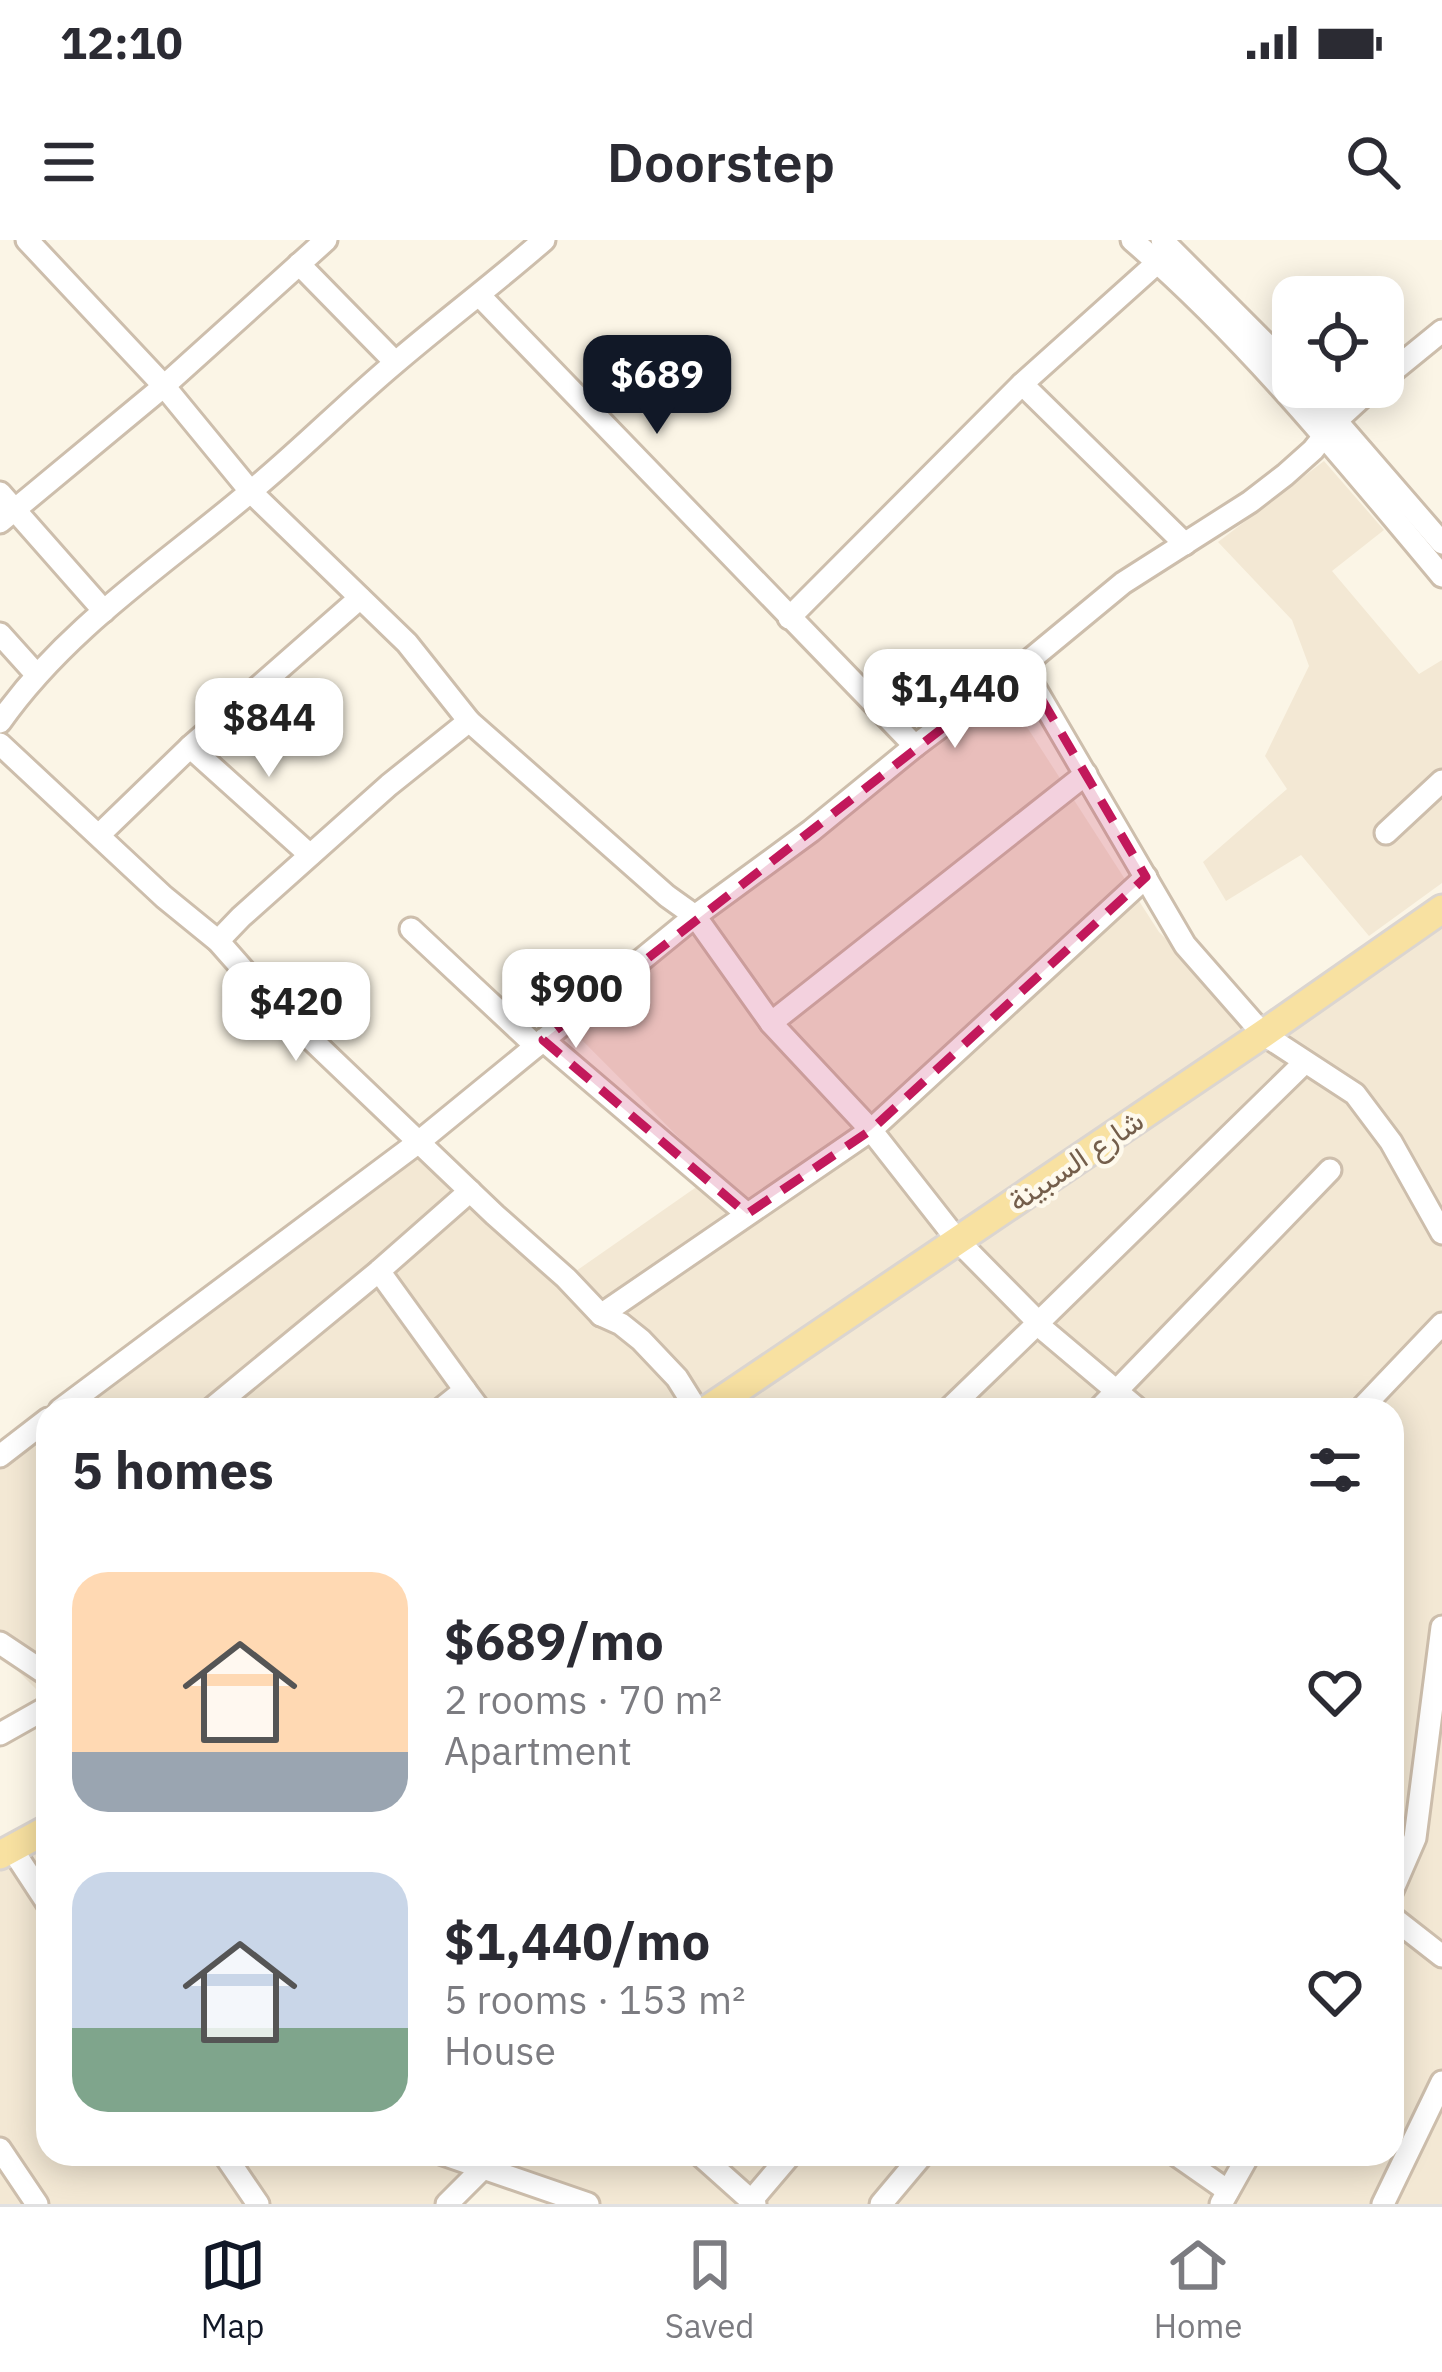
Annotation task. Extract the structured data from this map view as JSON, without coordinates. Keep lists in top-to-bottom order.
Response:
{
  "streets": {
    "main road": ["شارع السبينة"]
  },
  "page": {
    "status": "12:10",
    "header": "Doorstep",
    "price": [
      "$689",
      "$1,440",
      "$844",
      "$900",
      "$420"
    ],
    "heading": "5 homes",
    "list": [
      {
        "name": "$689/mo",
        "note": "2 rooms · 70 m² · Apartment"
      },
      {
        "name": "$1,440/mo",
        "note": "5 rooms · 153 m² · House"
      }
    ],
    "tabs": ["Map", "Saved", "Home"]
  }
}
